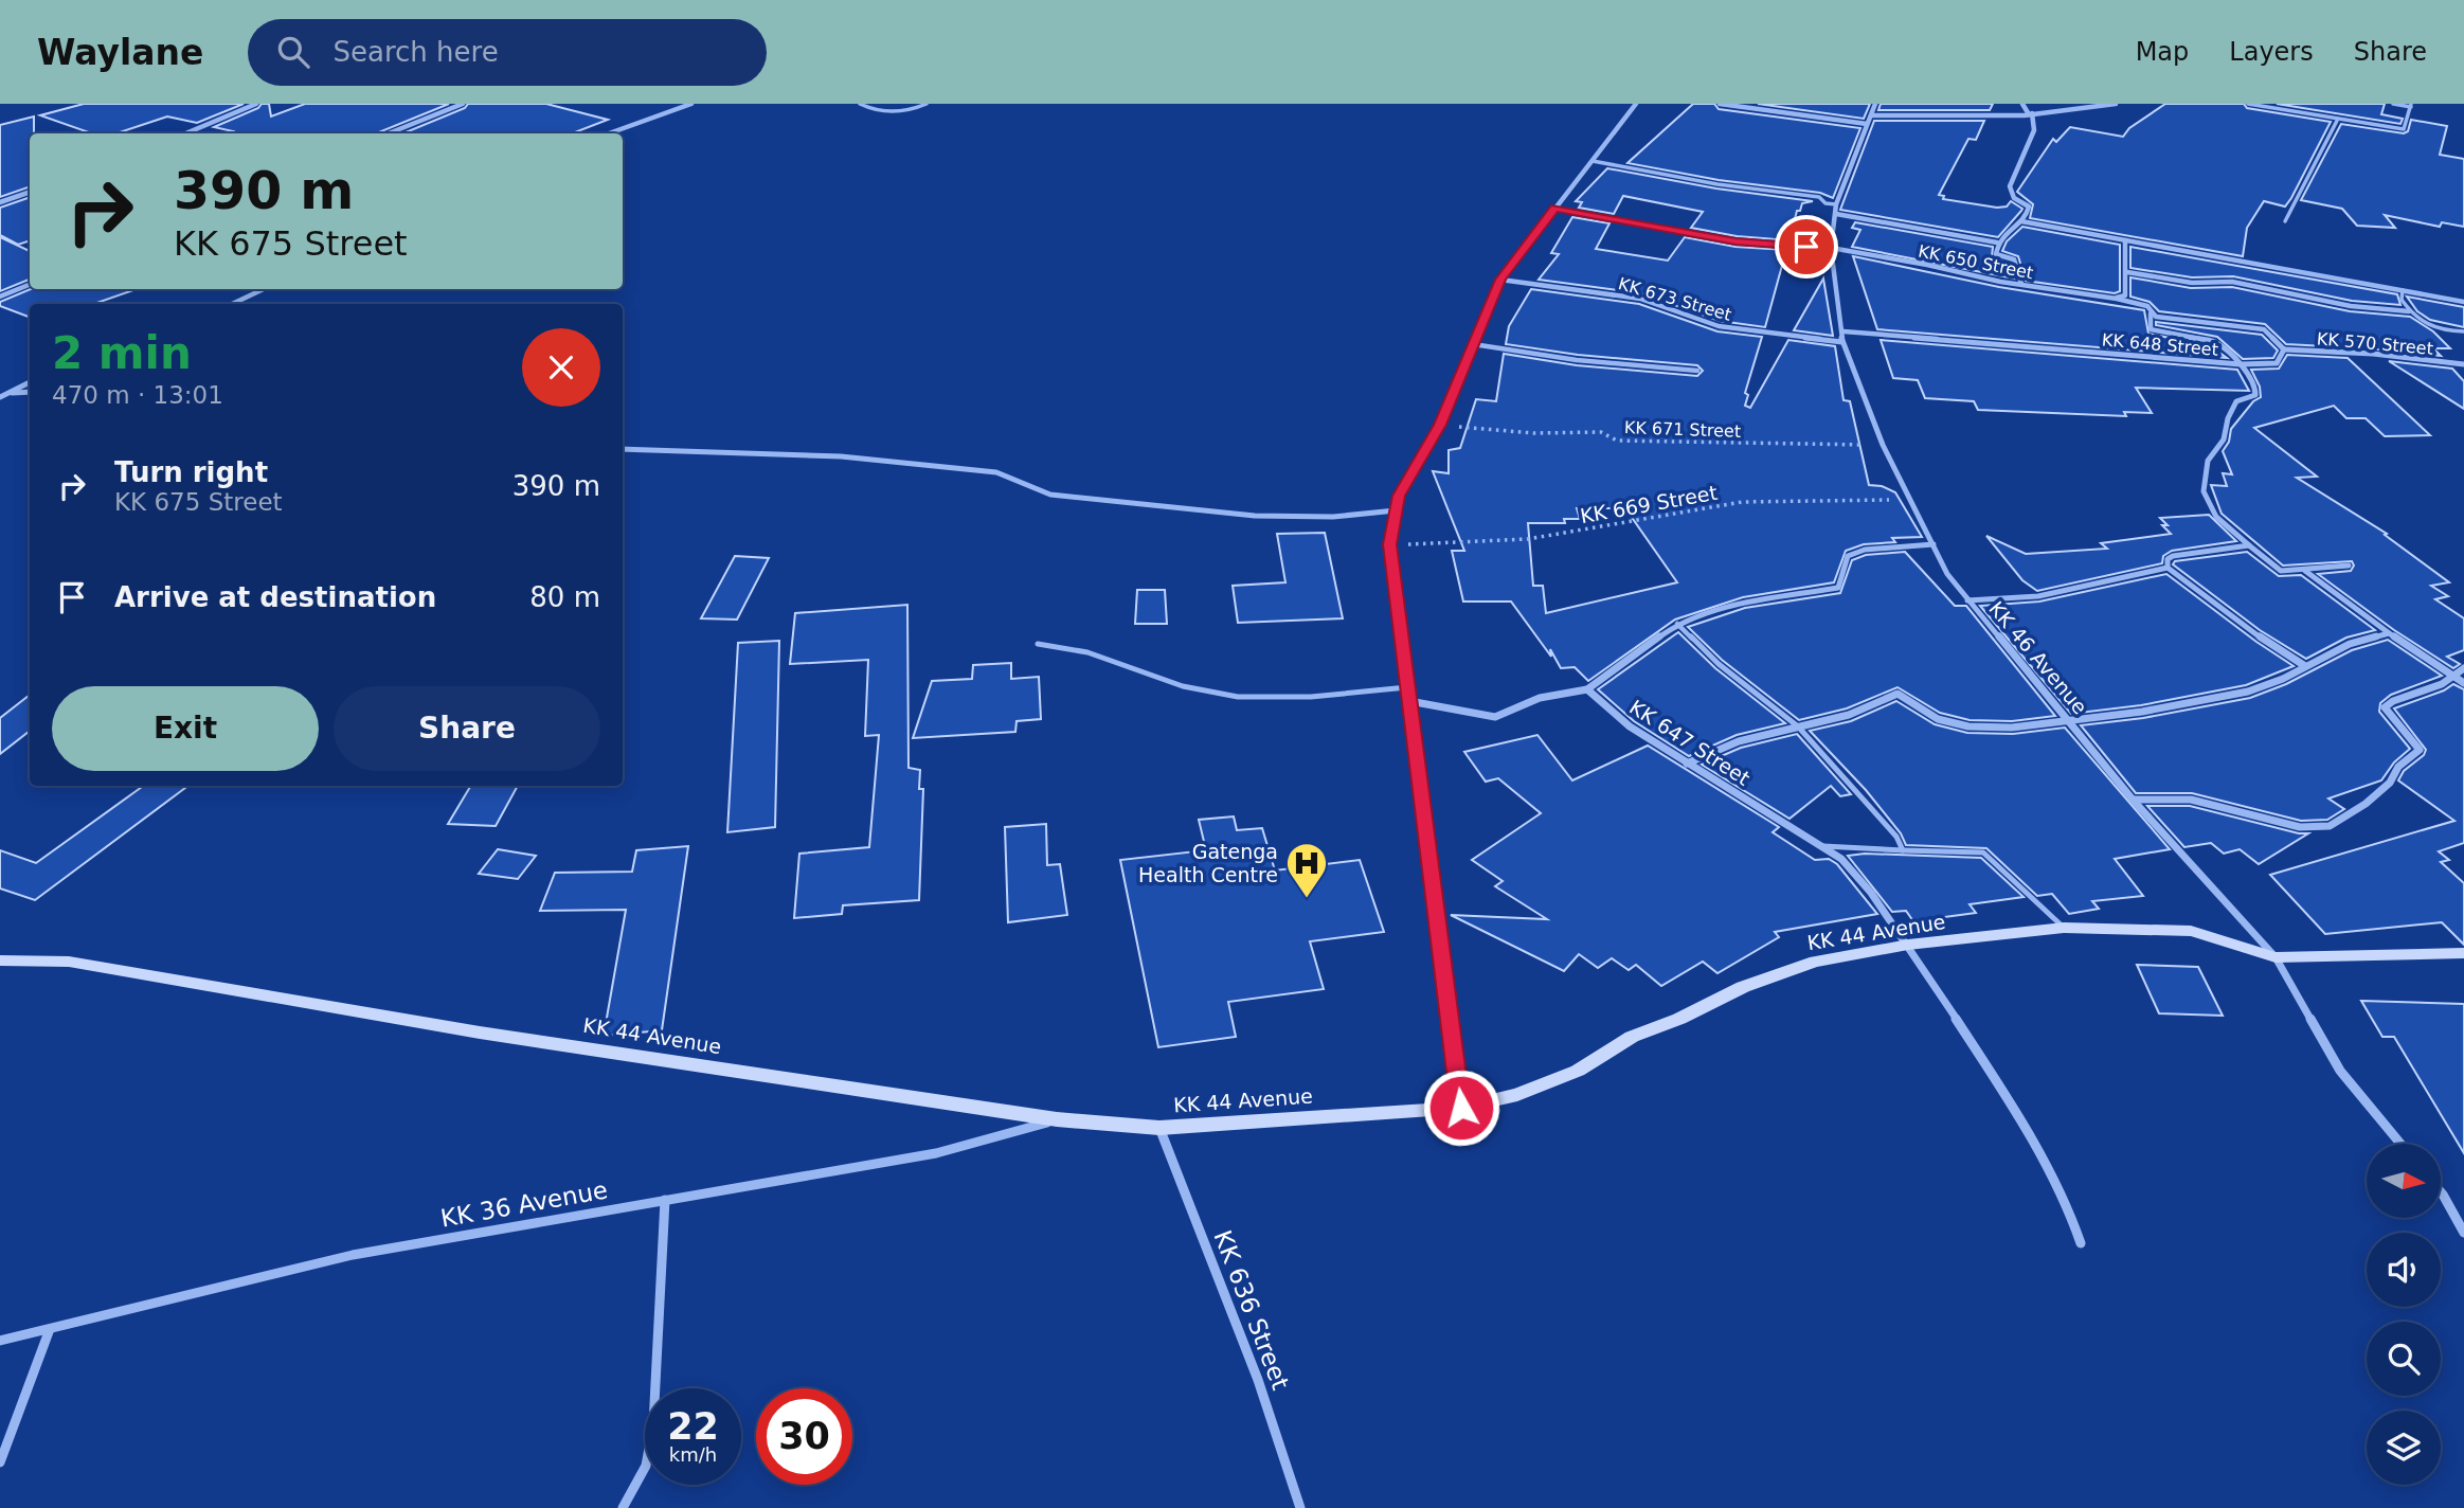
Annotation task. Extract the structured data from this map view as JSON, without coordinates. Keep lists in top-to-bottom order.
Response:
{
  "streets": {
    "main road": ["KK 44 Avenue"],
    "street": [
      "KK 650 Street",
      "KK 673 Street",
      "KK 570 Street",
      "KK 648 Street",
      "KK 46 Avenue",
      "KK 647 Street",
      "KK 36 Avenue",
      "KK 636 Street"
    ],
    "path": ["KK 671 Street", "KK 669 Street"]
  },
  "crossings": [
    ["KK 650 Street", "KK 648 Street"],
    ["KK 650 Street", "KK 46 Avenue"],
    ["KK 673 Street", "KK 46 Avenue"],
    ["KK 570 Street", "KK 648 Street"],
    ["KK 648 Street", "KK 46 Avenue"],
    ["KK 671 Street", "KK 46 Avenue"],
    ["KK 669 Street", "KK 46 Avenue"],
    ["KK 46 Avenue", "KK 44 Avenue"],
    ["KK 647 Street", "KK 44 Avenue"],
    ["KK 44 Avenue", "KK 36 Avenue"],
    ["KK 44 Avenue", "KK 636 Street"]
  ],
  "places": {
    "hospital": ["Gatenga Health Centre"]
  },
  "north": "right",
  "page": {
    "header": "Waylane",
    "search": "Search here",
    "nav": ["Map", "Layers", "Share"],
    "turn": ["390 m", "KK 675 Street"],
    "heading": ["2 min", "470 m · 13:01"],
    "list": [
      {
        "name": "Turn right",
        "note": "KK 675 Street",
        "value": "390 m"
      },
      {
        "name": "Arrive at destination",
        "value": "80 m"
      }
    ],
    "buttons": ["Exit", "Share"],
    "speed": "22 km/h",
    "limit": "30"
  }
}
